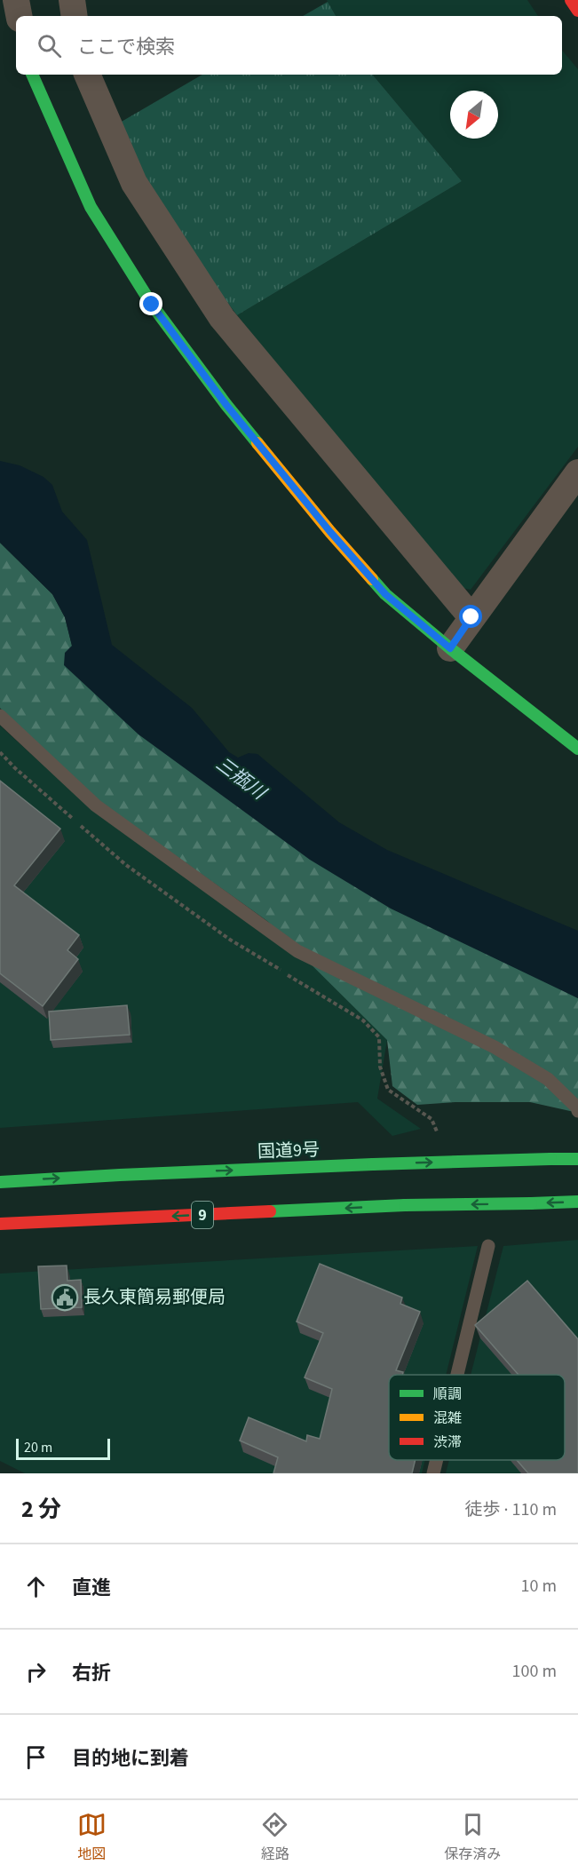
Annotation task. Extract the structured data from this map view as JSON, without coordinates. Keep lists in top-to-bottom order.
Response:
{
  "streets": {
    "main road": ["国道9号", "9"]
  },
  "water": ["三瓶川"],
  "places": {
    "public building": ["長久東簡易郵便局"]
  },
  "legend": ["順調", "混雑", "渋滞"],
  "scale_bar": "20 m",
  "north": "bottom left",
  "page": {
    "search": "ここで検索",
    "scale": "20 m",
    "heading": ["2 分", "徒歩 · 110 m"],
    "list": [
      ["直進", "10 m"],
      ["右折", "100 m"],
      "目的地に到着"
    ],
    "nav": ["地図", "経路", "保存済み"]
  }
}
